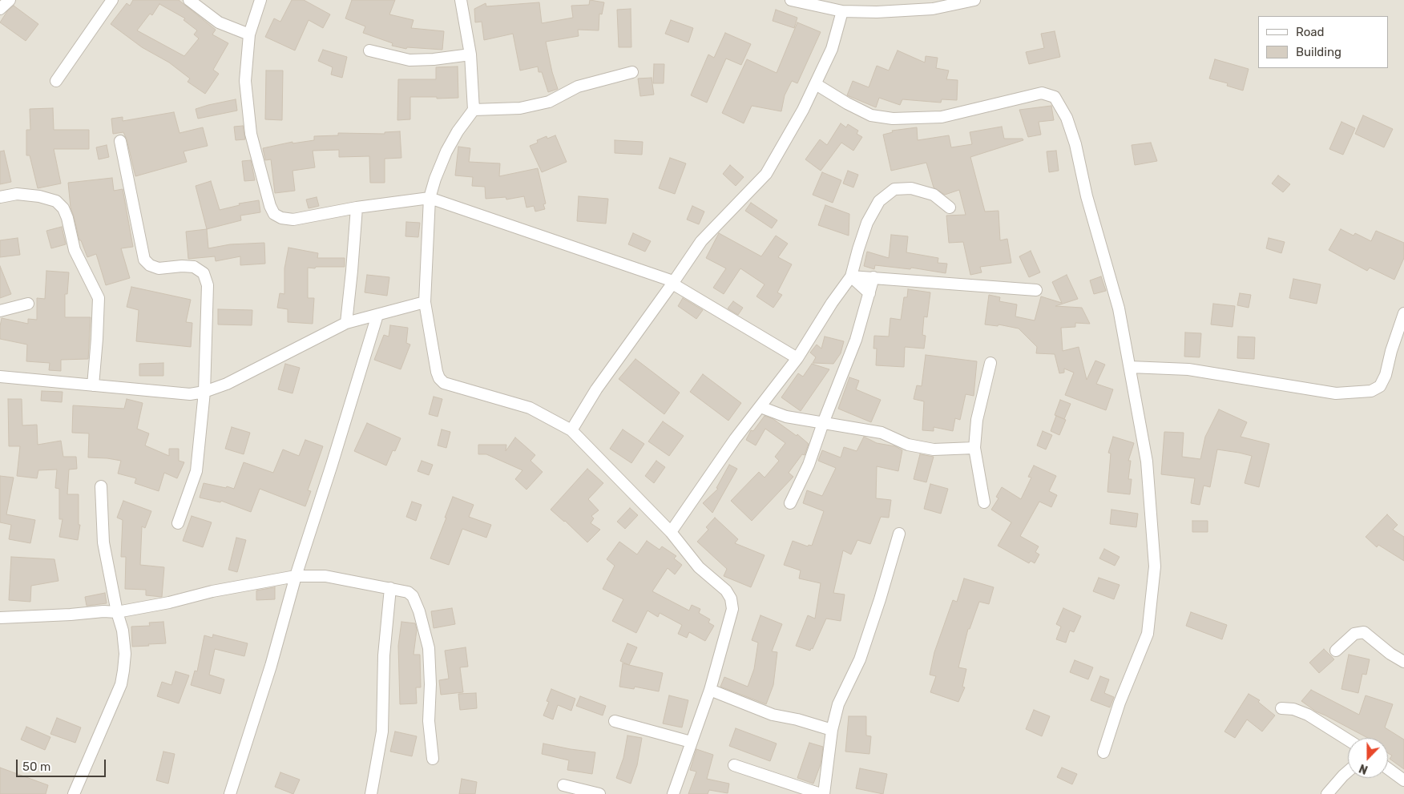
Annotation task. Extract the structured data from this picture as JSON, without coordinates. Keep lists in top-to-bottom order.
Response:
{
  "legend": ["Road", "Building"],
  "scale_bar": "50 m",
  "north": "bottom"
}
